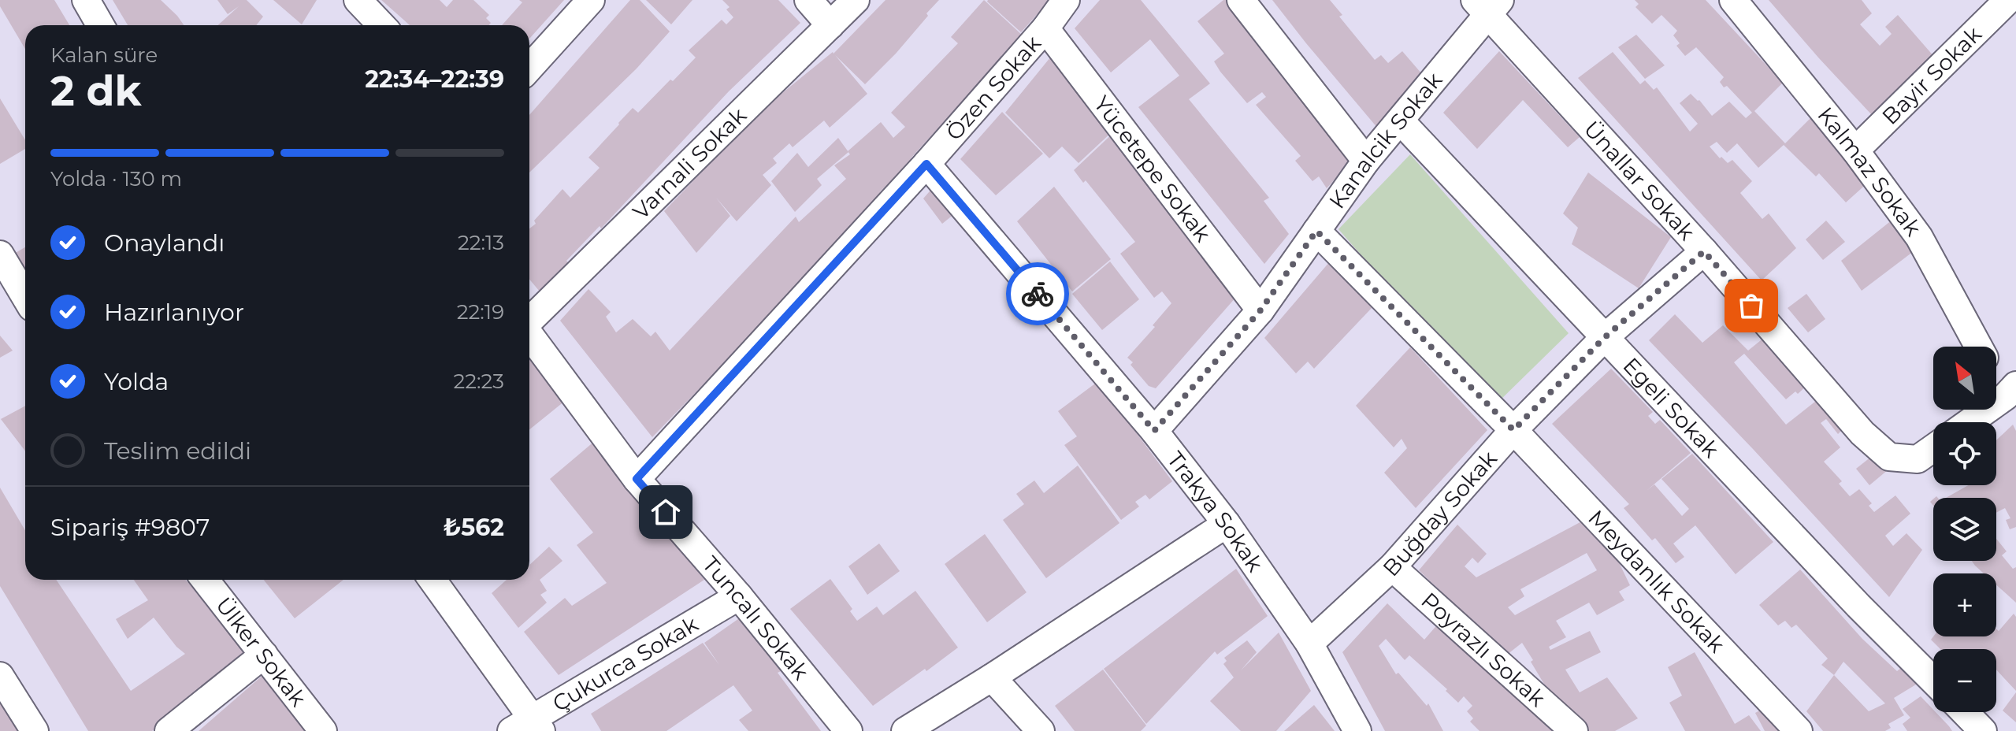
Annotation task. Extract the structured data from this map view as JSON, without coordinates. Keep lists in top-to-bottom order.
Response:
{
  "streets": {
    "street": [
      "Bayir Sokak",
      "Özen Sokak",
      "Kanalcik Sokak",
      "Varnali Sokak",
      "Yücetepe Sokak",
      "Kalmaz Sokak",
      "Ünallar Sokak",
      "Egeli Sokak",
      "Trakya Sokak",
      "Buğday Sokak",
      "Meydanlık Sokak",
      "Tuncalı Sokak",
      "Poyrazlı Sokak",
      "Ülker Sokak",
      "Çukurca Sokak"
    ]
  },
  "crossings": [
    ["Bayir Sokak", "Kalmaz Sokak"],
    ["Özen Sokak", "Yücetepe Sokak"],
    ["Özen Sokak", "Trakya Sokak"],
    ["Özen Sokak", "Tuncalı Sokak"],
    ["Kanalcik Sokak", "Yücetepe Sokak"],
    ["Kanalcik Sokak", "Ünallar Sokak"],
    ["Kanalcik Sokak", "Egeli Sokak"],
    ["Kanalcik Sokak", "Trakya Sokak"],
    ["Kanalcik Sokak", "Meydanlık Sokak"],
    ["Ünallar Sokak", "Buğday Sokak"],
    ["Egeli Sokak", "Buğday Sokak"],
    ["Trakya Sokak", "Buğday Sokak"],
    ["Buğday Sokak", "Meydanlık Sokak"],
    ["Buğday Sokak", "Poyrazlı Sokak"],
    ["Tuncalı Sokak", "Çukurca Sokak"]
  ],
  "north": "top left",
  "page": {
    "heading": ["2 dk", "Kalan süre", "22:34–22:39"],
    "panel": ["Sipariş #9807", "₺562"],
    "bar": "Yolda · 130 m",
    "list": [
      ["Onaylandı", "22:13"],
      ["Hazırlanıyor", "22:19"],
      ["Yolda", "22:23"],
      "Teslim edildi"
    ],
    "map_buttons": ["+", "−"]
  }
}
